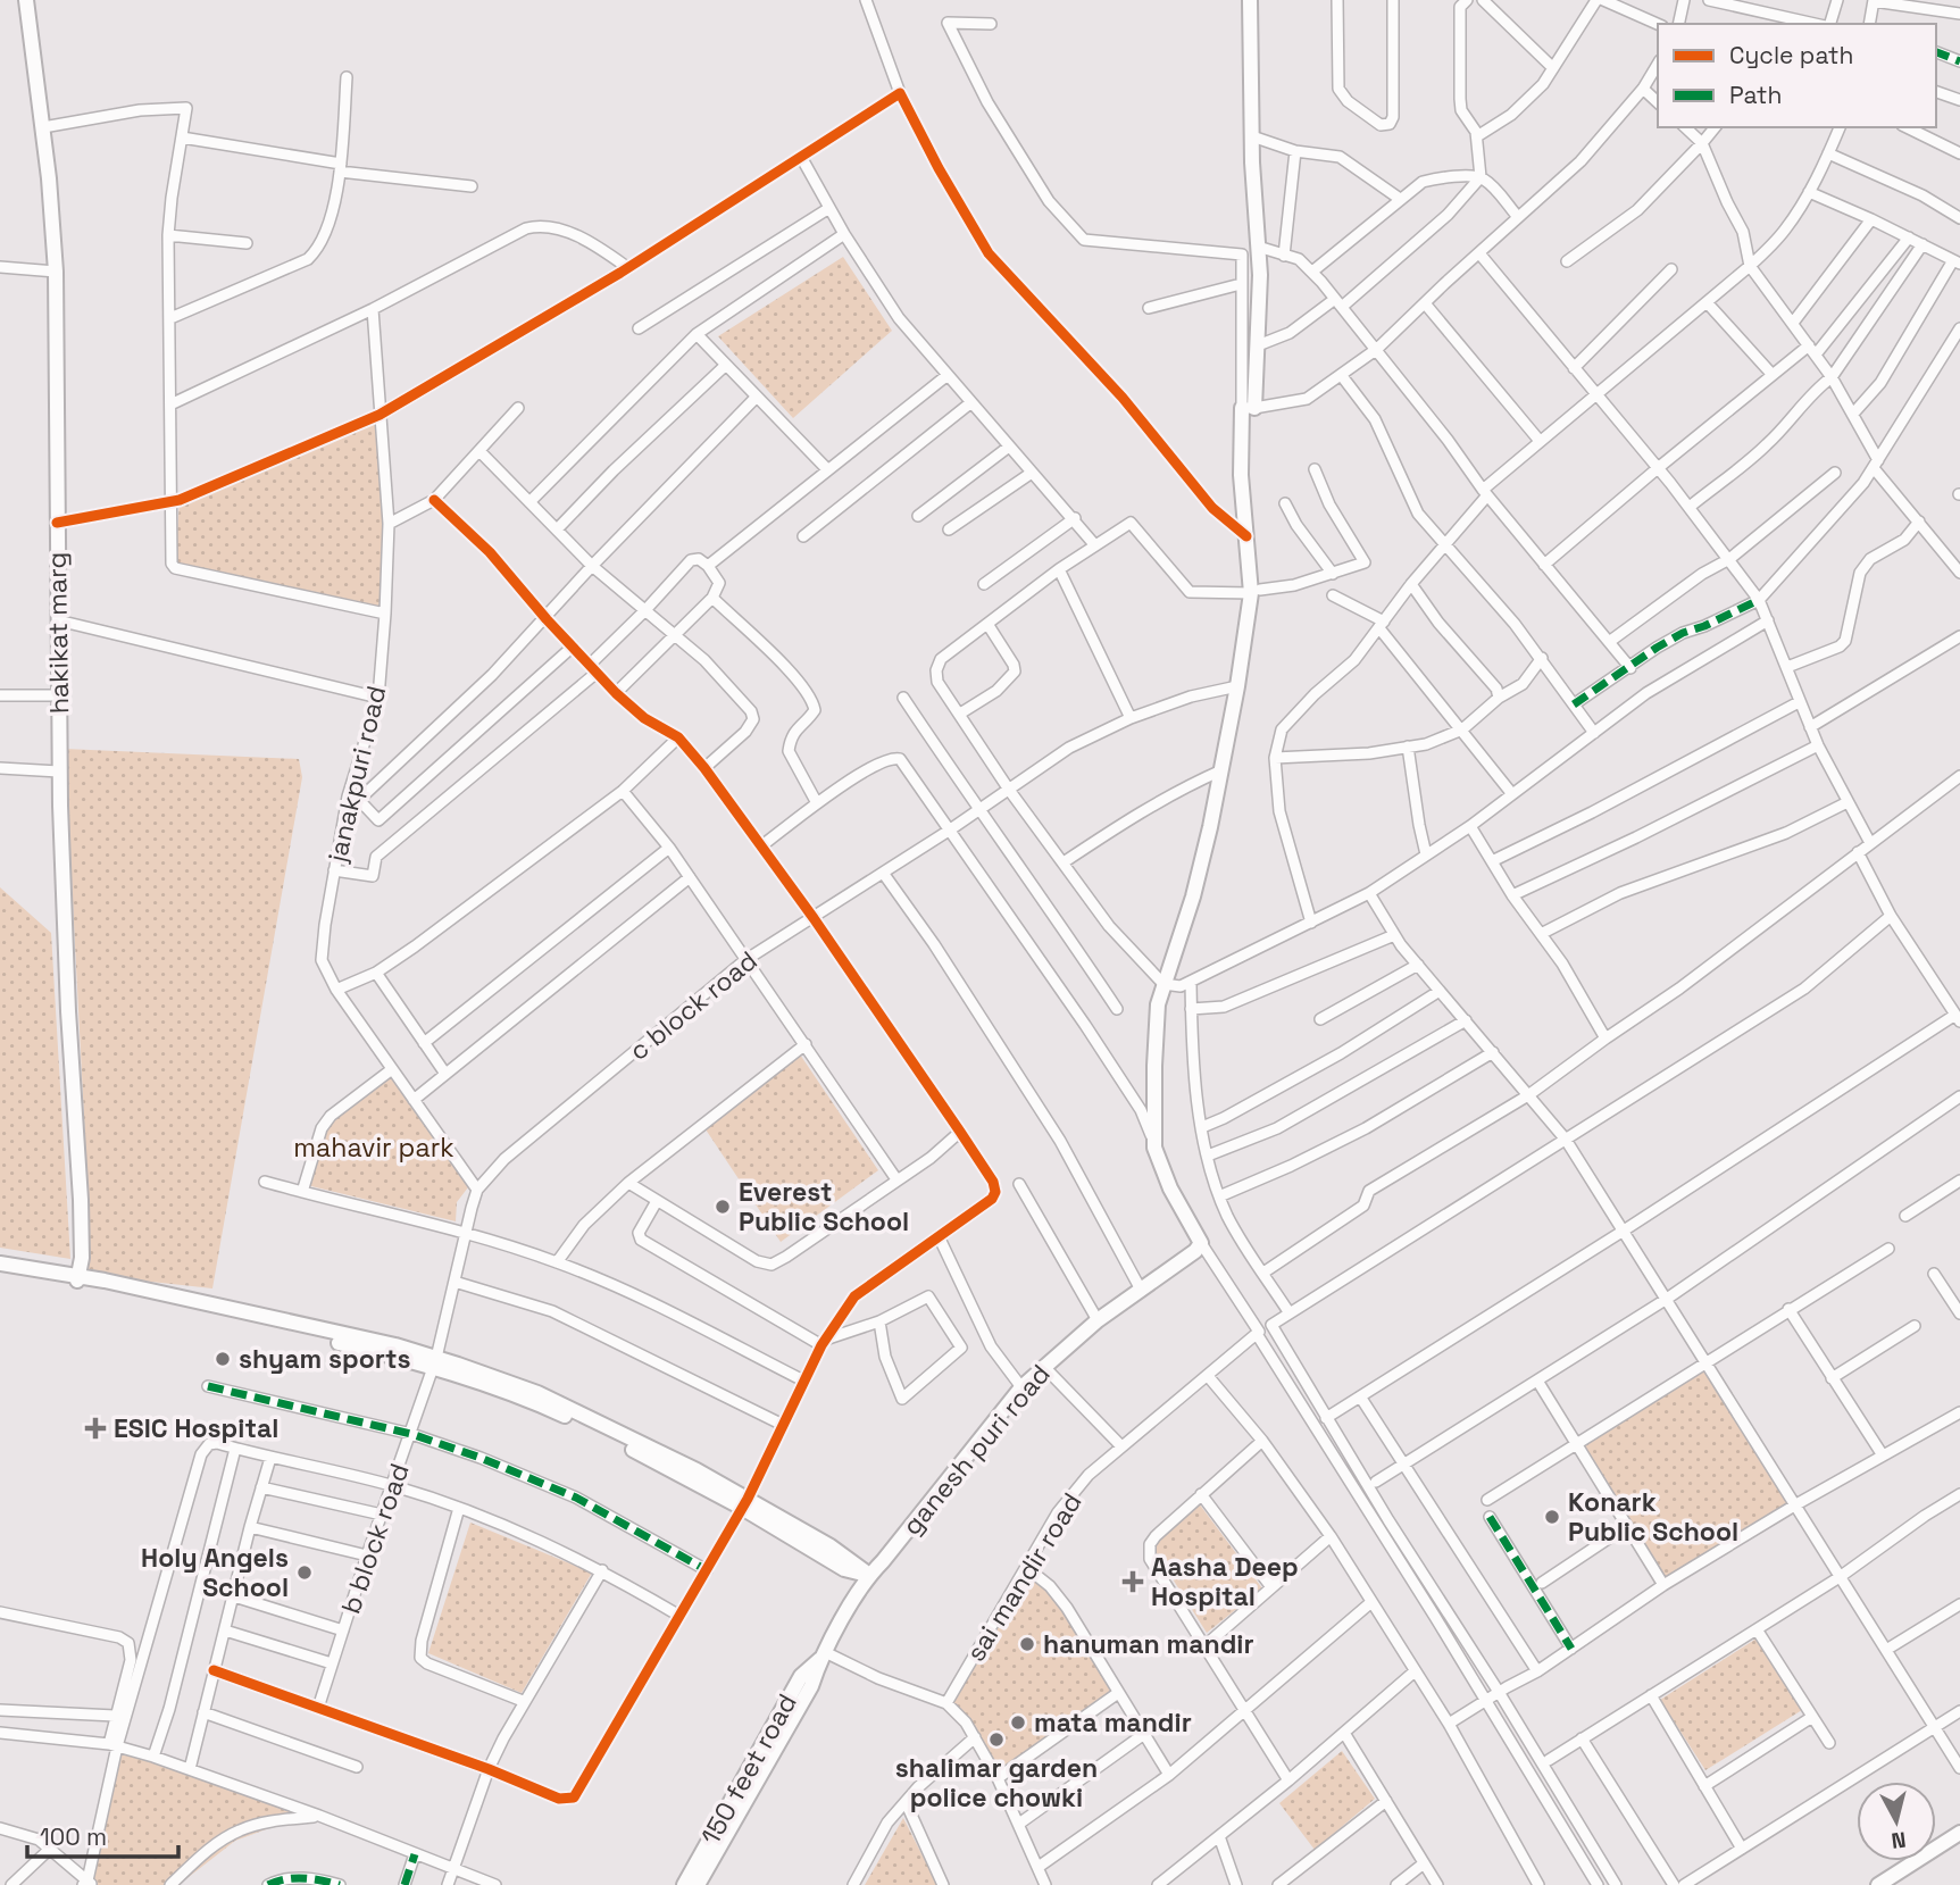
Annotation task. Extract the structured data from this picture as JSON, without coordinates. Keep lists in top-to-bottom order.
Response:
{
  "streets": {
    "street": [
      "hakikat marg",
      "janakpuri road",
      "c block road",
      "ganesh puri road",
      "b block road",
      "sai mandir road",
      "150 feet road"
    ]
  },
  "crossings": [
    ["janakpuri road", "c block road"],
    ["c block road", "b block road"],
    ["ganesh puri road", "150 feet road"]
  ],
  "parks": ["mahavir park"],
  "places": {
    "other": [
      "Everest Public School",
      "shyam sports",
      "Konark Public School",
      "Holy Angels School",
      "hanuman mandir",
      "mata mandir",
      "shalimar garden police chowki"
    ],
    "health": ["ESIC Hospital", "Aasha Deep Hospital"]
  },
  "legend": ["Cycle path", "Path"],
  "scale_bar": "100 m",
  "north": "bottom"
}
